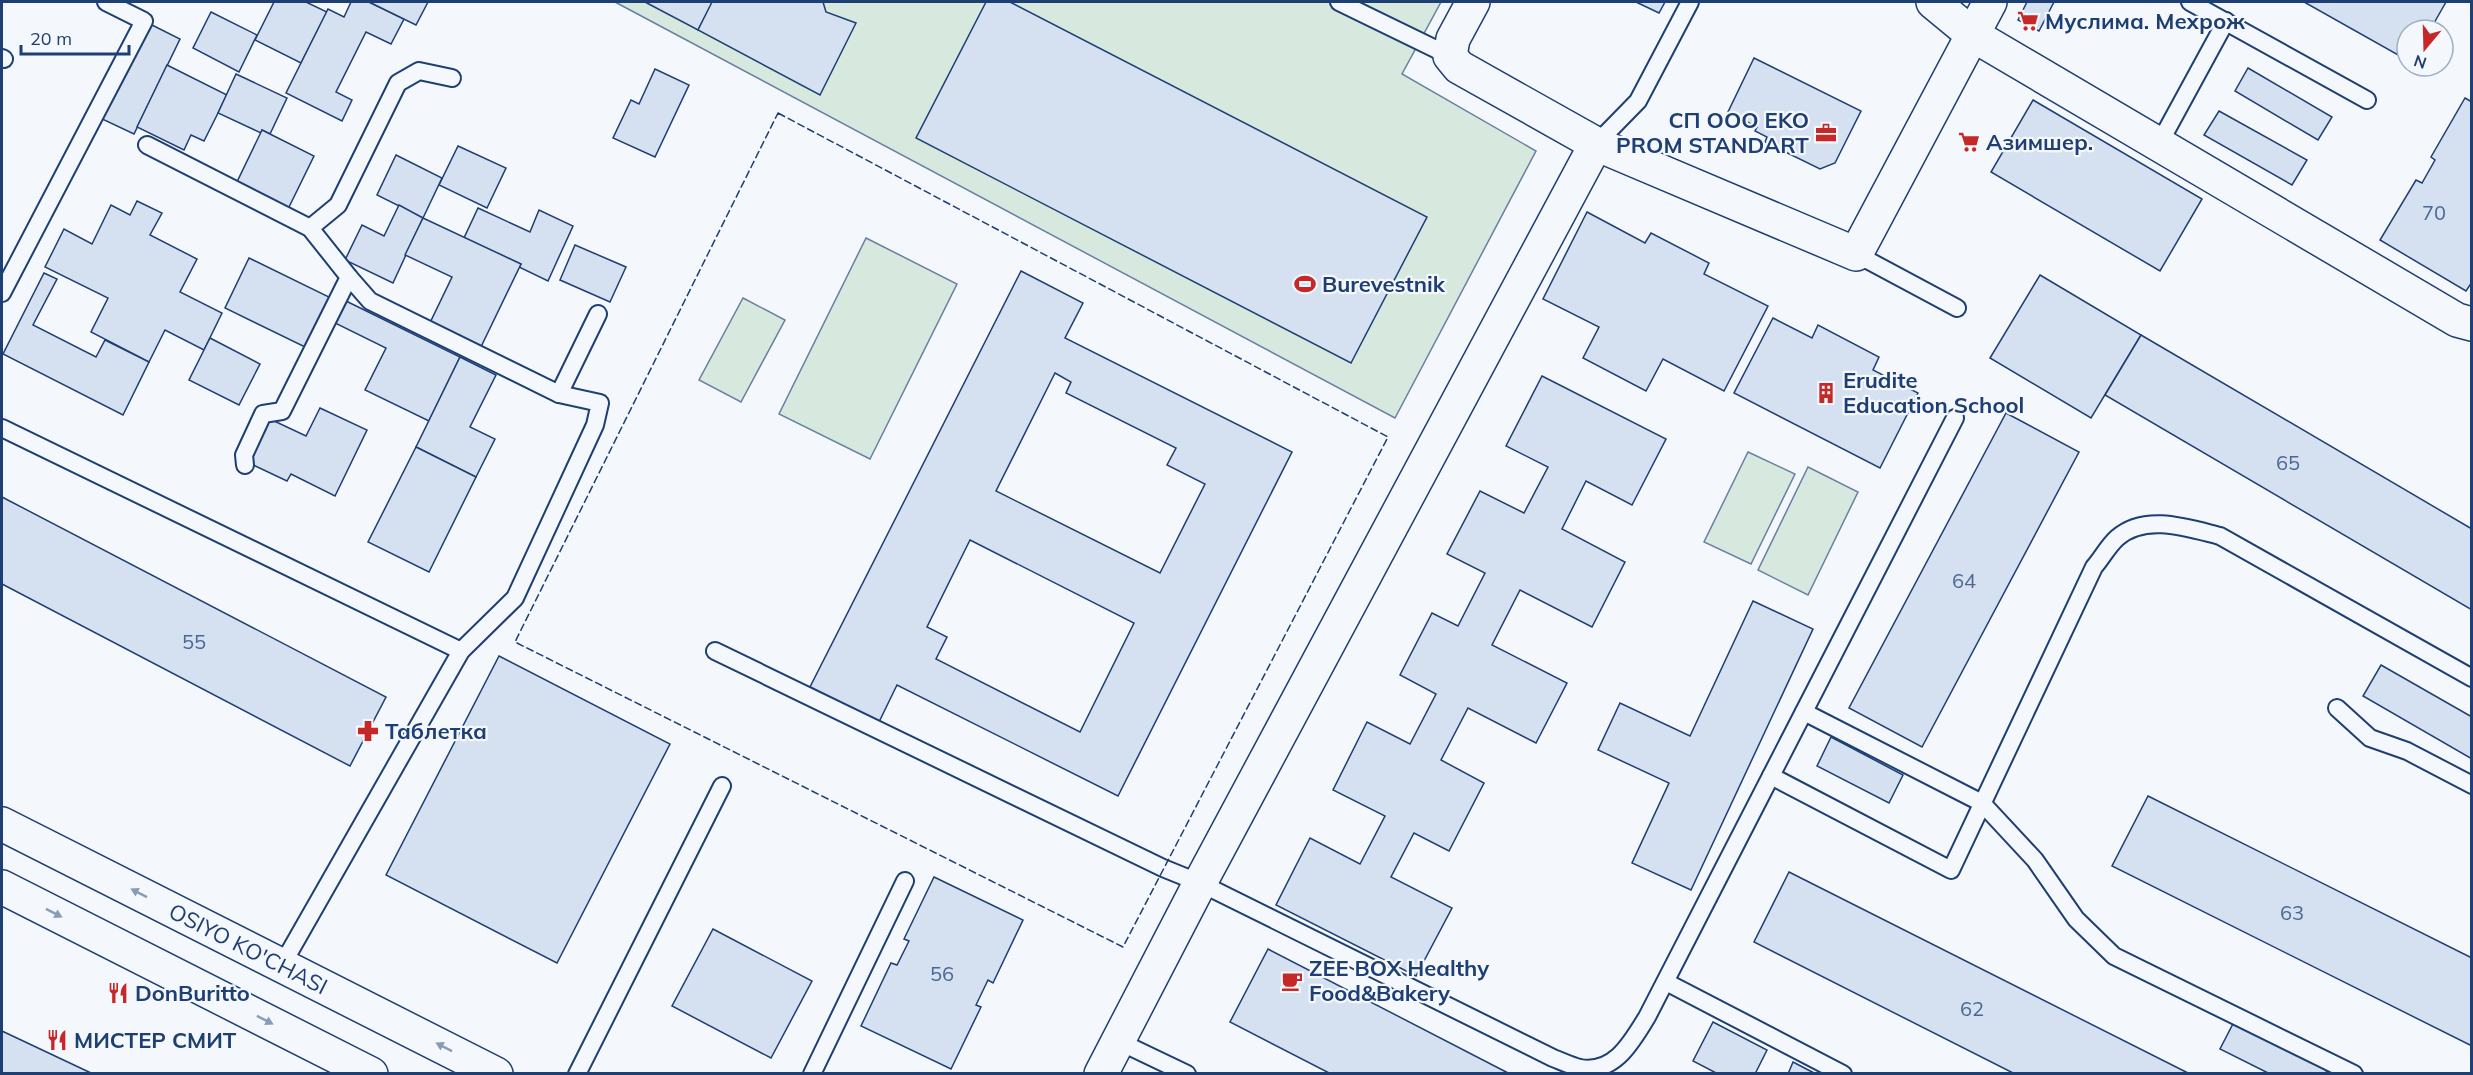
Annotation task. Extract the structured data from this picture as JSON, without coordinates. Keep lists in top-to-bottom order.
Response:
{
  "streets": {
    "street": ["OSIYO KO'CHASI"]
  },
  "places": {
    "supermarket": ["Муслима. Мехрож", "Азимшер."],
    "office": ["СП ООО EKO PROM STANDART"],
    "sports": ["Burevestnik"],
    "building": ["Erudite Education School"],
    "pharmacy": ["Таблетка"],
    "cafe": ["ZEE BOX Healthy Food&Bakery"],
    "restaurant": ["DonBuritto", "МИСТЕР СМИТ"]
  },
  "house_numbers": [
    "70",
    "65",
    "64",
    "55",
    "63",
    "56",
    "62"
  ],
  "scale_bar": "20 m",
  "north": "bottom"
}
